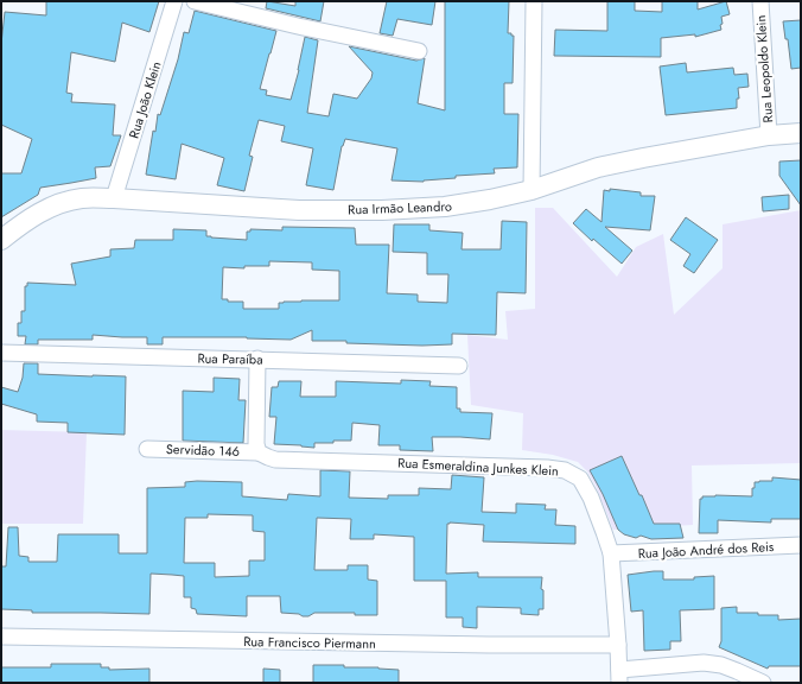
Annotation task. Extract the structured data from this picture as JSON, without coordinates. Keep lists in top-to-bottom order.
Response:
{
  "streets": {
    "street": [
      "Rua Leopoldo Klein",
      "Rua João Klein",
      "Rua Irmão Leandro",
      "Rua Paraíba",
      "Servidão 146",
      "Rua Esmeraldina Junkes Klein",
      "Rua João André dos Reis",
      "Rua Francisco Piermann"
    ]
  },
  "crossings": [
    ["Rua Leopoldo Klein", "Rua Irmão Leandro"],
    ["Rua João Klein", "Rua Irmão Leandro"],
    ["Servidão 146", "Rua Esmeraldina Junkes Klein"],
    ["Rua Esmeraldina Junkes Klein", "Rua João André dos Reis"],
    ["Rua Esmeraldina Junkes Klein", "Rua Francisco Piermann"]
  ]
}
